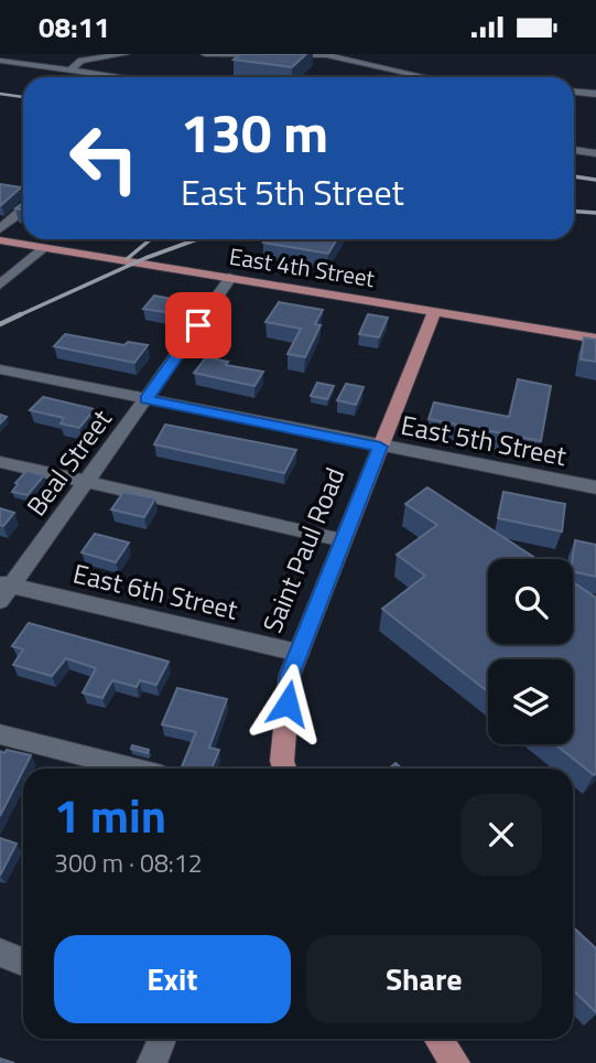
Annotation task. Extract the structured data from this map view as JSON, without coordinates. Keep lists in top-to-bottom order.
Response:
{
  "streets": {
    "main road": ["East 4th Street", "Saint Paul Road"],
    "street": ["East 5th Street", "Beal Street", "East 6th Street"]
  },
  "crossings": [
    ["East 4th Street", "Beal Street"],
    ["East 4th Street", "Saint Paul Road"],
    ["East 5th Street", "Beal Street"],
    ["East 5th Street", "Saint Paul Road"],
    ["Beal Street", "East 6th Street"],
    ["Saint Paul Road", "East 6th Street"]
  ],
  "page": {
    "status": "08:11",
    "turn": ["130 m", "East 5th Street"],
    "heading": ["1 min", "300 m · 08:12"],
    "buttons": ["Exit", "Share"]
  }
}
